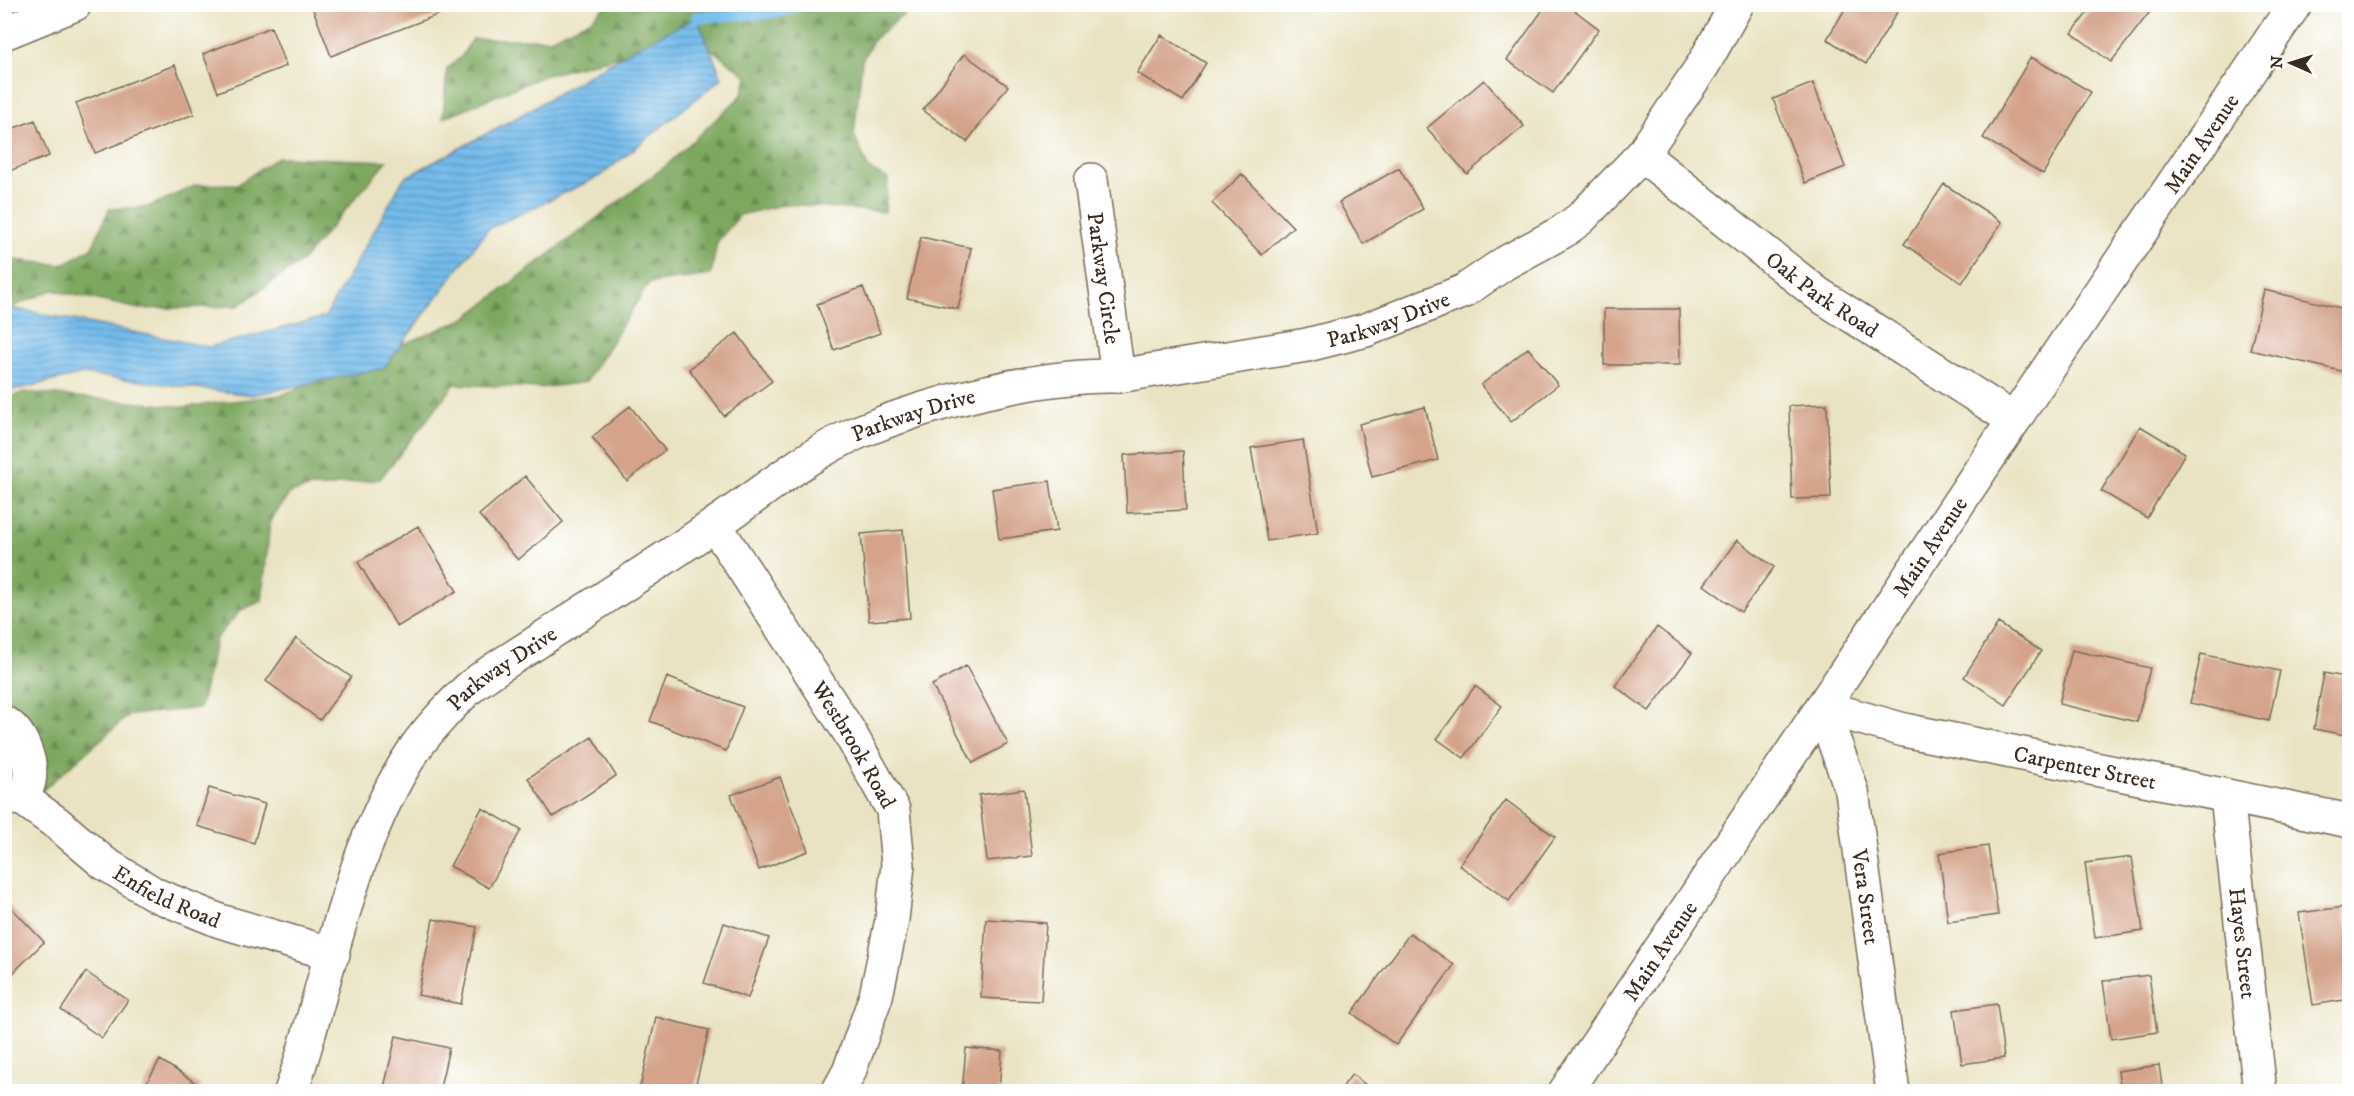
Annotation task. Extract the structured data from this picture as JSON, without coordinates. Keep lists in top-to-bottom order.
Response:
{
  "streets": {
    "street": [
      "Main Avenue",
      "Parkway Circle",
      "Oak Park Road",
      "Parkway Drive",
      "Westbrook Road",
      "Carpenter Street",
      "Enfield Road",
      "Vera Street",
      "Hayes Street"
    ]
  },
  "crossings": [
    ["Main Avenue", "Oak Park Road"],
    ["Main Avenue", "Carpenter Street"],
    ["Main Avenue", "Vera Street"],
    ["Parkway Circle", "Parkway Drive"],
    ["Oak Park Road", "Parkway Drive"],
    ["Parkway Drive", "Westbrook Road"],
    ["Parkway Drive", "Enfield Road"],
    ["Carpenter Street", "Vera Street"],
    ["Carpenter Street", "Hayes Street"]
  ],
  "north": "left"
}
